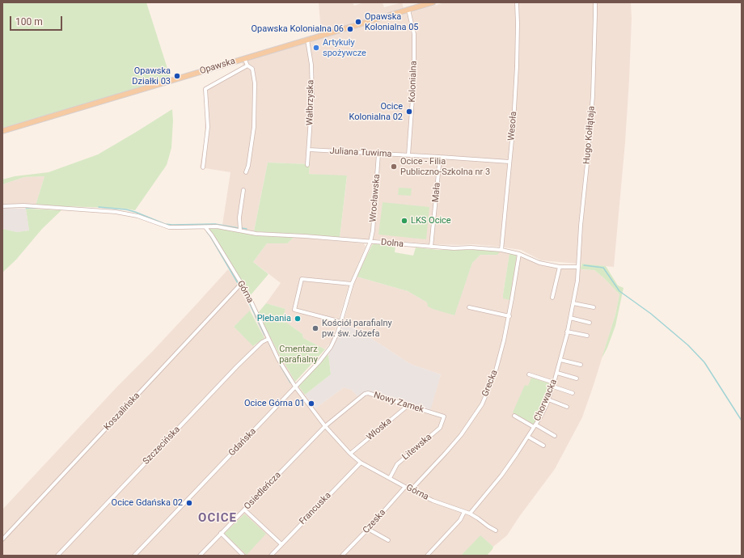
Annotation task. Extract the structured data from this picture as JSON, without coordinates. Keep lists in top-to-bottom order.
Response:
{
  "streets": {
    "main road": ["Opawska"],
    "street": [
      "Kolonialna",
      "Wałbrzyska",
      "Wesoła",
      "Hugo Kołłątaja",
      "Juliana Tuwima",
      "Mała",
      "Wrocławska",
      "Dolna",
      "Górna",
      "Grecka",
      "Chorwacka",
      "Nowy Zamek",
      "Koszalińska",
      "Włoska",
      "Gdańska",
      "Szczecińska",
      "Litewska",
      "Osiedleńcza",
      "Francuska",
      "Czeska"
    ]
  },
  "crossings": [
    ["Opawska", "Kolonialna"],
    ["Opawska", "Wałbrzyska"],
    ["Kolonialna", "Juliana Tuwima"],
    ["Wałbrzyska", "Juliana Tuwima"],
    ["Wesoła", "Juliana Tuwima"],
    ["Wesoła", "Dolna"],
    ["Hugo Kołłątaja", "Dolna"],
    ["Hugo Kołłątaja", "Chorwacka"],
    ["Juliana Tuwima", "Mała"],
    ["Juliana Tuwima", "Wrocławska"],
    ["Mała", "Dolna"],
    ["Wrocławska", "Dolna"],
    ["Wrocławska", "Gdańska"],
    ["Dolna", "Górna"],
    ["Dolna", "Grecka"],
    ["Dolna", "Chorwacka"],
    ["Dolna", "Gdańska"],
    ["Górna", "Grecka"],
    ["Górna", "Chorwacka"],
    ["Górna", "Nowy Zamek"],
    ["Górna", "Koszalińska"],
    ["Górna", "Włoska"],
    ["Górna", "Gdańska"],
    ["Górna", "Szczecińska"],
    ["Górna", "Litewska"],
    ["Górna", "Osiedleńcza"],
    ["Górna", "Francuska"],
    ["Górna", "Czeska"],
    ["Nowy Zamek", "Włoska"],
    ["Nowy Zamek", "Litewska"],
    ["Nowy Zamek", "Osiedleńcza"]
  ],
  "districts": ["OCICE"],
  "parks": ["Cmentarz parafialny"],
  "places": [
    "Opawska Kolonialna 05",
    "Opawska Kolonialna 06",
    "Artykuły spożywcze",
    "Opawska Działki 03",
    "Ocice Kolonialna 02",
    "Ocice - Filia Publiczno-Szkolna nr 3",
    "LKS Ocice",
    "Plebania",
    "Kościół parafialny pw. św. Józefa",
    "Ocice Górna 01",
    "Ocice Gdańska 02"
  ],
  "scale_bar": "100 m"
}
